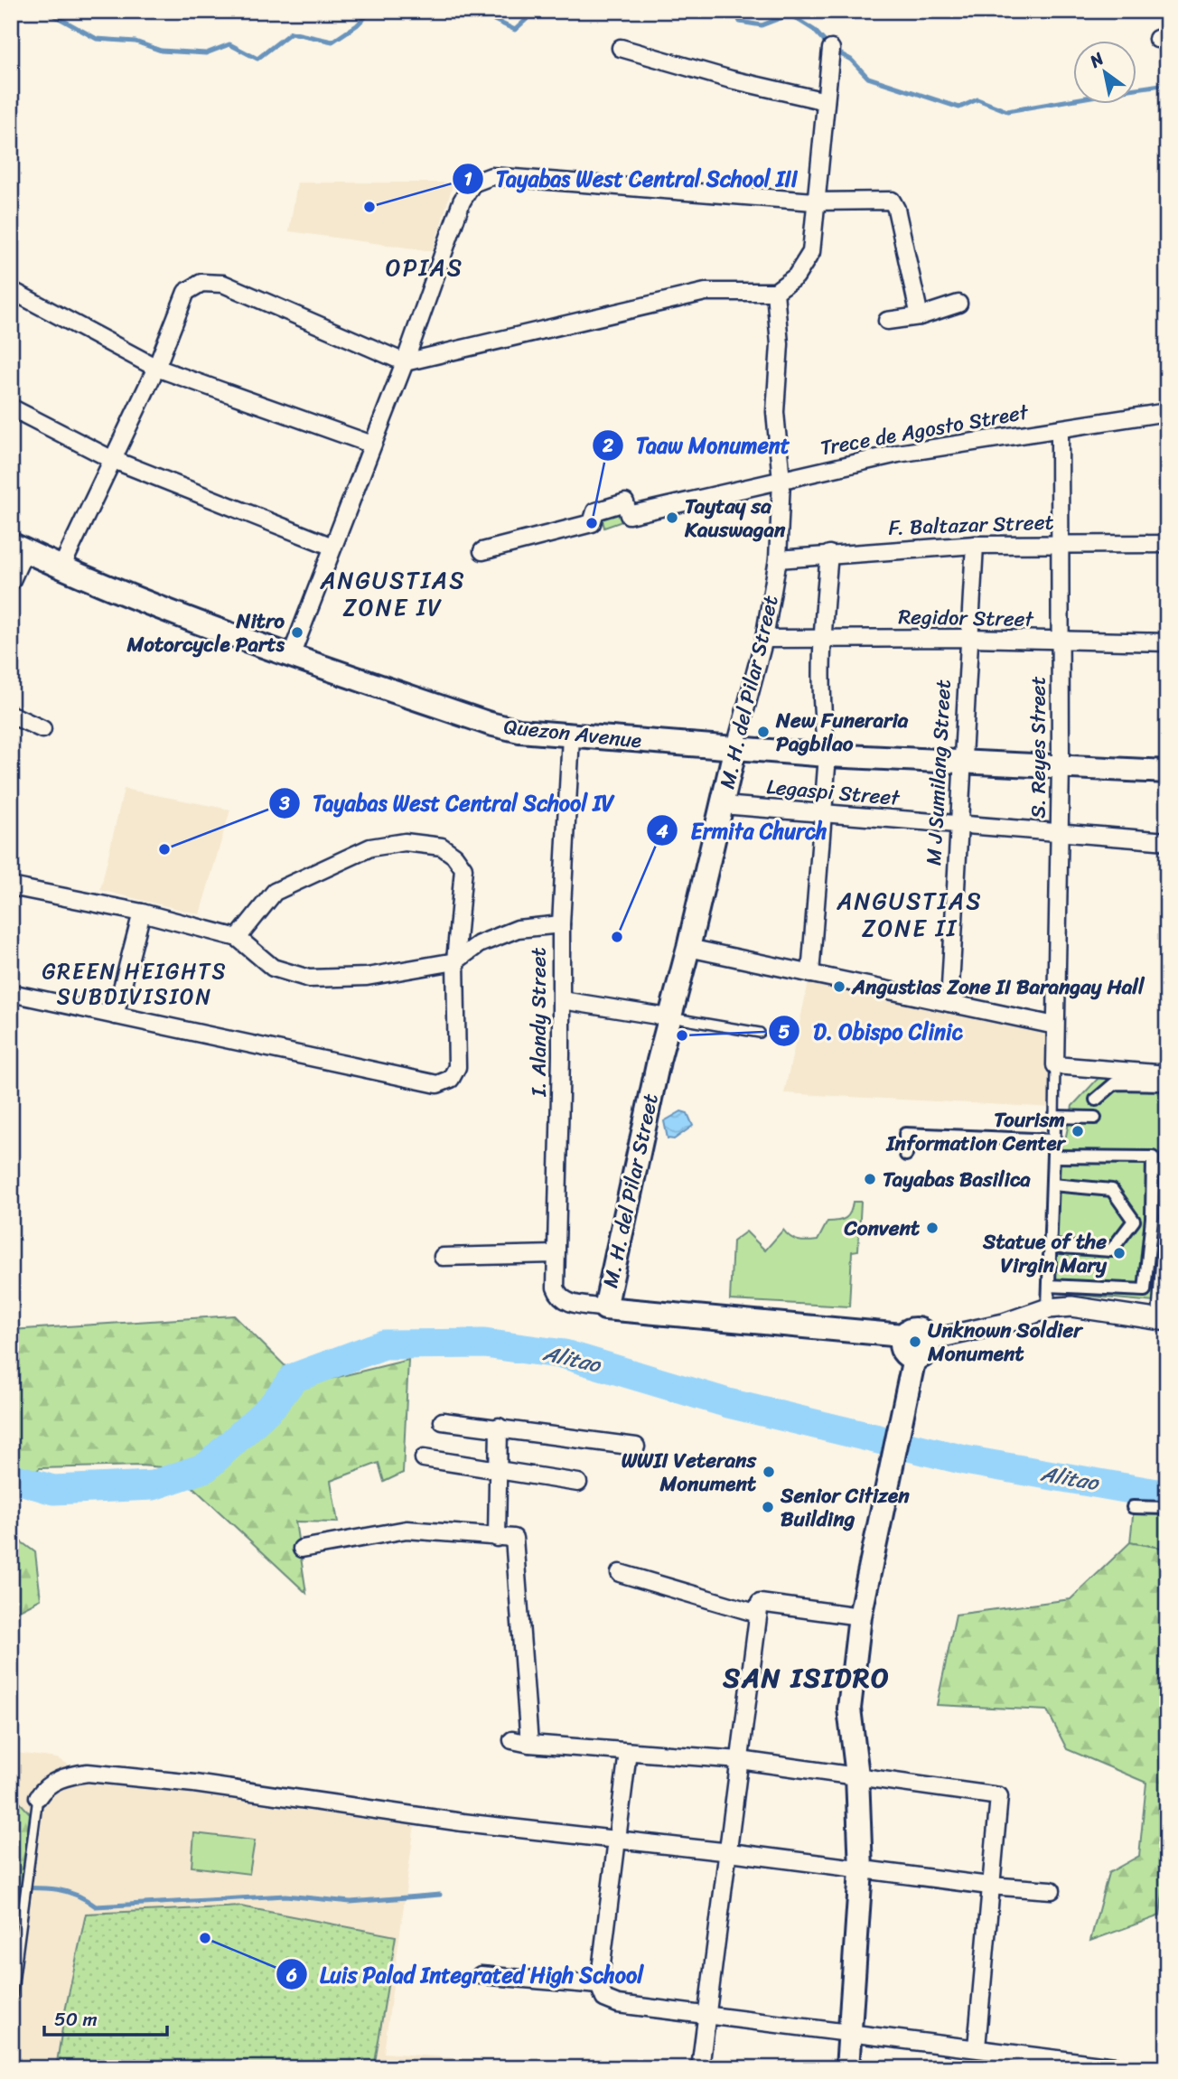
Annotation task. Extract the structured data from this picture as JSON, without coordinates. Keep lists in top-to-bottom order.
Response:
{
  "streets": {
    "main road": ["M. H. del Pilar Street", "Quezon Avenue"],
    "street": [
      "Trece de Agosto Street",
      "F. Baltazar Street",
      "Regidor Street",
      "S. Reyes Street",
      "M J Sumilang Street",
      "Legaspi Street",
      "I. Alandy Street"
    ]
  },
  "crossings": [
    ["Trece de Agosto Street", "M. H. del Pilar Street"],
    ["Trece de Agosto Street", "S. Reyes Street"],
    ["F. Baltazar Street", "M. H. del Pilar Street"],
    ["F. Baltazar Street", "S. Reyes Street"],
    ["F. Baltazar Street", "M J Sumilang Street"],
    ["Regidor Street", "M. H. del Pilar Street"],
    ["Regidor Street", "S. Reyes Street"],
    ["Regidor Street", "M J Sumilang Street"],
    ["M. H. del Pilar Street", "Quezon Avenue"],
    ["M. H. del Pilar Street", "Legaspi Street"],
    ["M. H. del Pilar Street", "I. Alandy Street"],
    ["Quezon Avenue", "S. Reyes Street"],
    ["Quezon Avenue", "M J Sumilang Street"],
    ["Quezon Avenue", "I. Alandy Street"],
    ["S. Reyes Street", "Legaspi Street"],
    ["M J Sumilang Street", "Legaspi Street"]
  ],
  "districts": [
    "OPIAS",
    "ANGUSTIAS ZONE IV",
    "ANGUSTIAS ZONE II",
    "GREEN HEIGHTS SUBDIVISION",
    "SAN ISIDRO"
  ],
  "water": ["Alitao"],
  "places": [
    "Tayabas West Central School III",
    "Taytay sa Kauswagan",
    "Taaw Monument",
    "Nitro Motorcycle Parts",
    "New Funeraria Pagbilao",
    "Tayabas West Central School IV",
    "Ermita Church",
    "Angustias Zone II Barangay Hall",
    "D. Obispo Clinic",
    "Tourism Information Center",
    "Tayabas Basilica",
    "Convent",
    "Statue of the Virgin Mary",
    "Unknown Soldier Monument",
    "WWII Veterans Monument",
    "Senior Citizen Building",
    "Luis Palad Integrated High School"
  ],
  "scale_bar": "50 m",
  "north": "top left"
}
